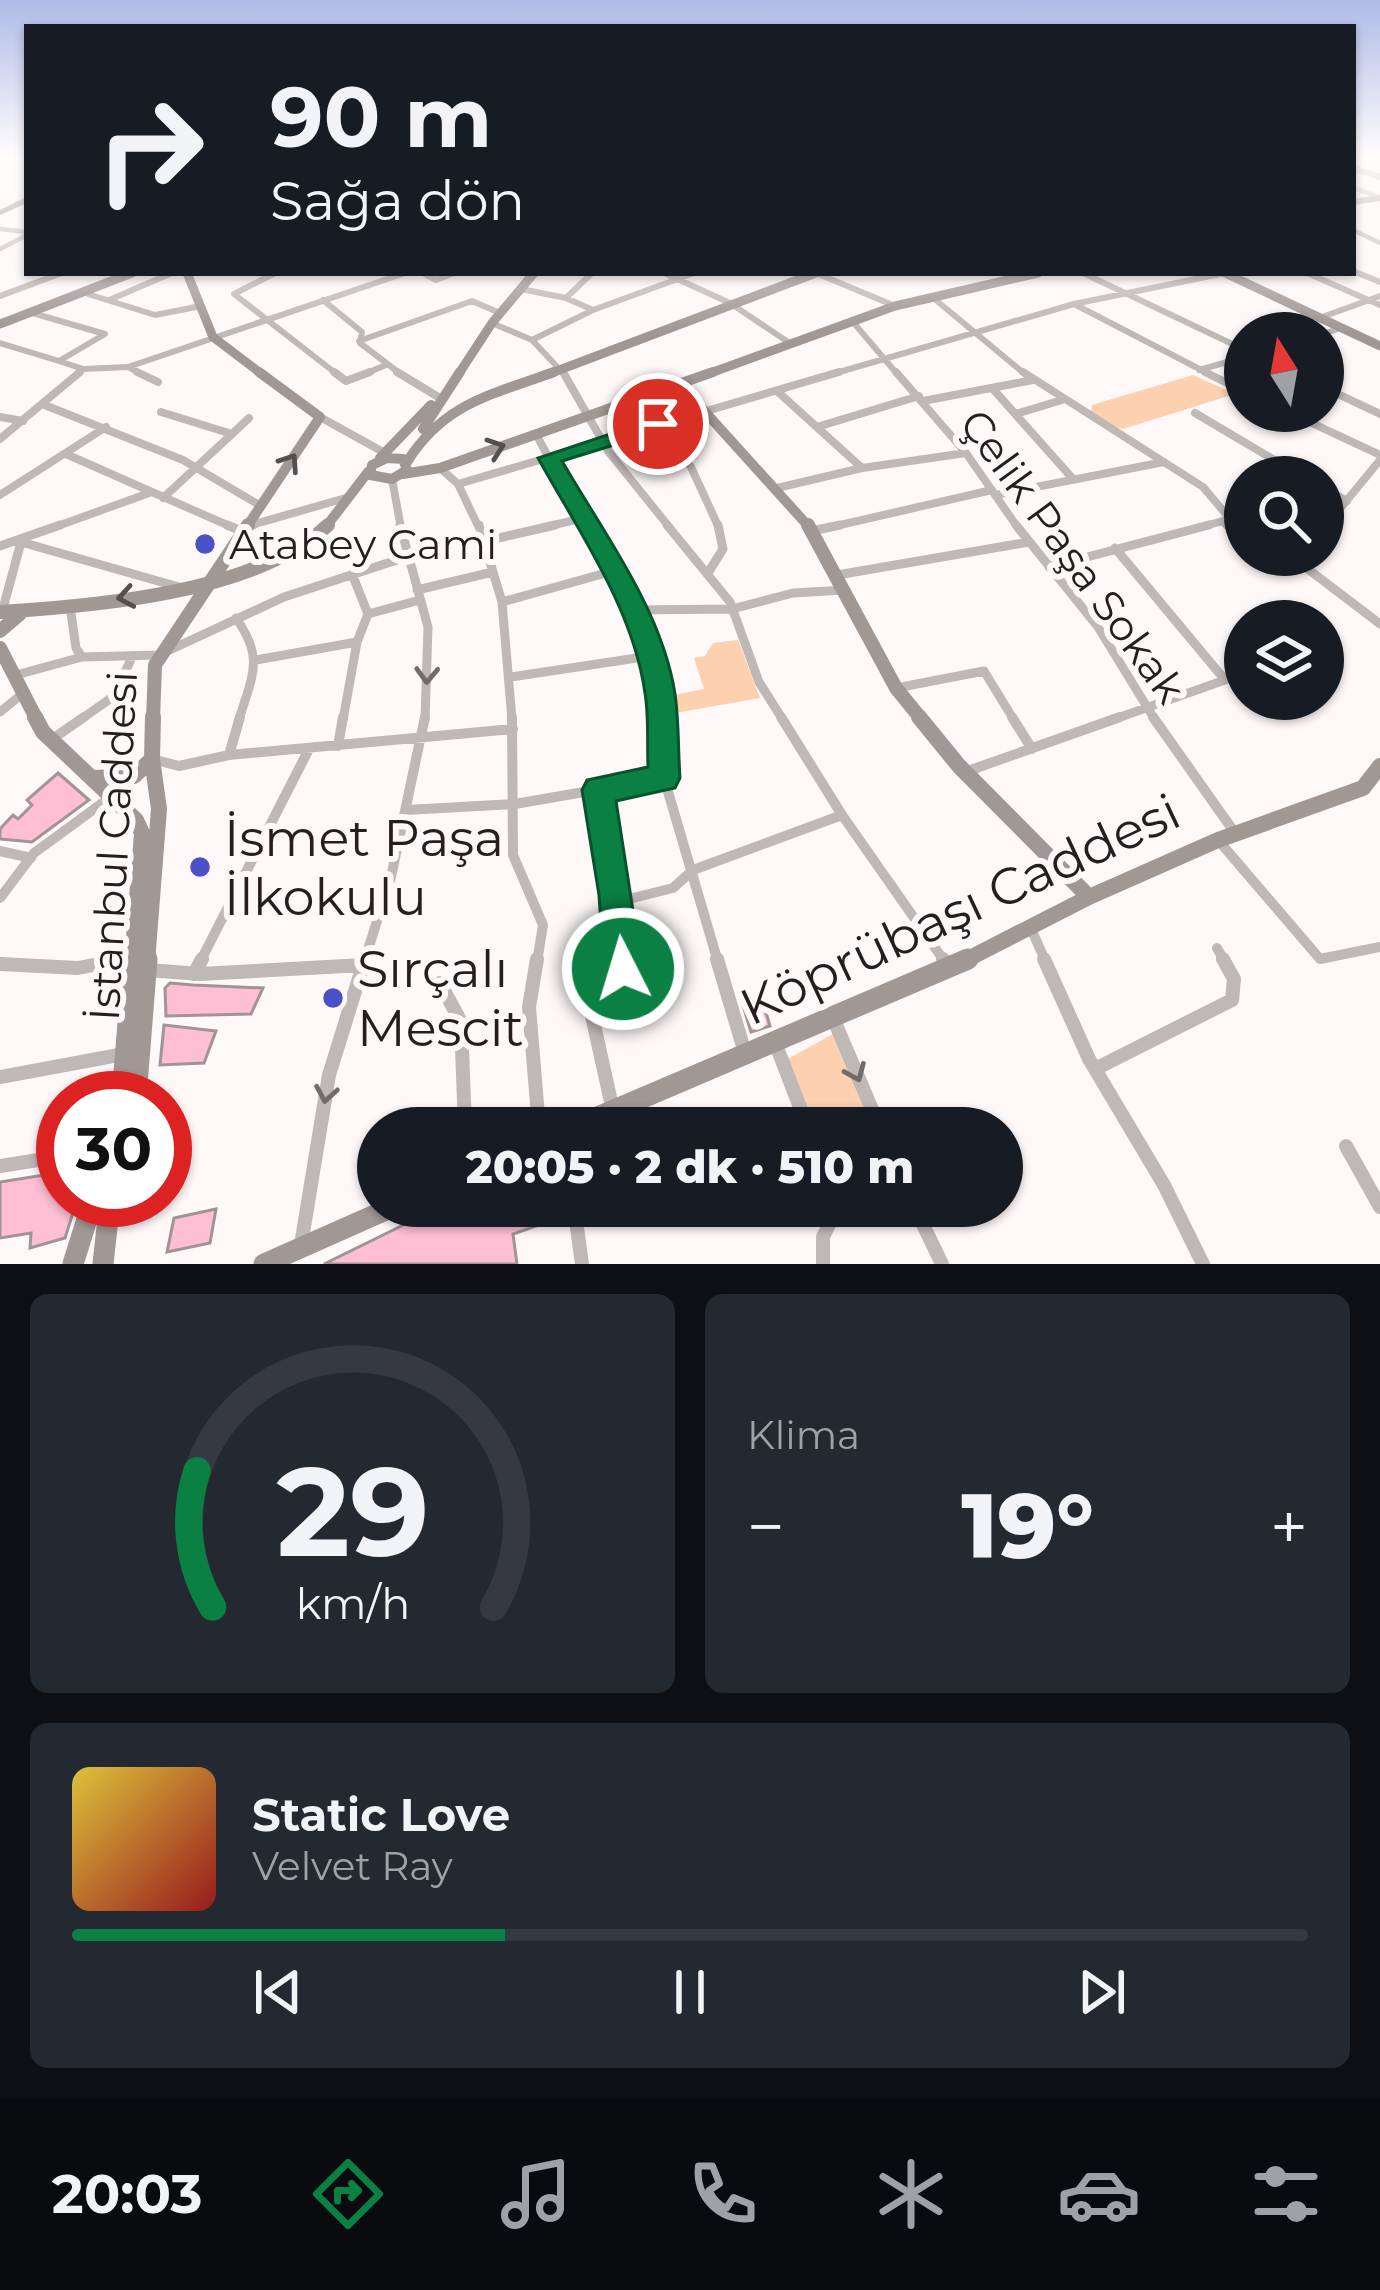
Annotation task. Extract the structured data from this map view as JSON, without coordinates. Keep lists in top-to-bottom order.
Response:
{
  "streets": {
    "street": ["Çelik Paşa Sokak", "İstanbul Caddesi", "Köprübaşı Caddesi"]
  },
  "crossings": [
    ["Çelik Paşa Sokak", "Köprübaşı Caddesi"]
  ],
  "places": ["Atabey Cami", "İsmet Paşa İlkokulu", "Sırçalı Mescit"],
  "north": "top",
  "page": {
    "turn": ["90 m", "Sağa dön"],
    "limit": "30",
    "trip": "20:05 · 2 dk · 510 m",
    "tile": "Klima",
    "heat": ["−", "19°", "+"],
    "song": ["Static Love", "Velvet Ray"],
    "tabs": "20:03",
    "gauge": ["29", "km/h"]
  }
}
